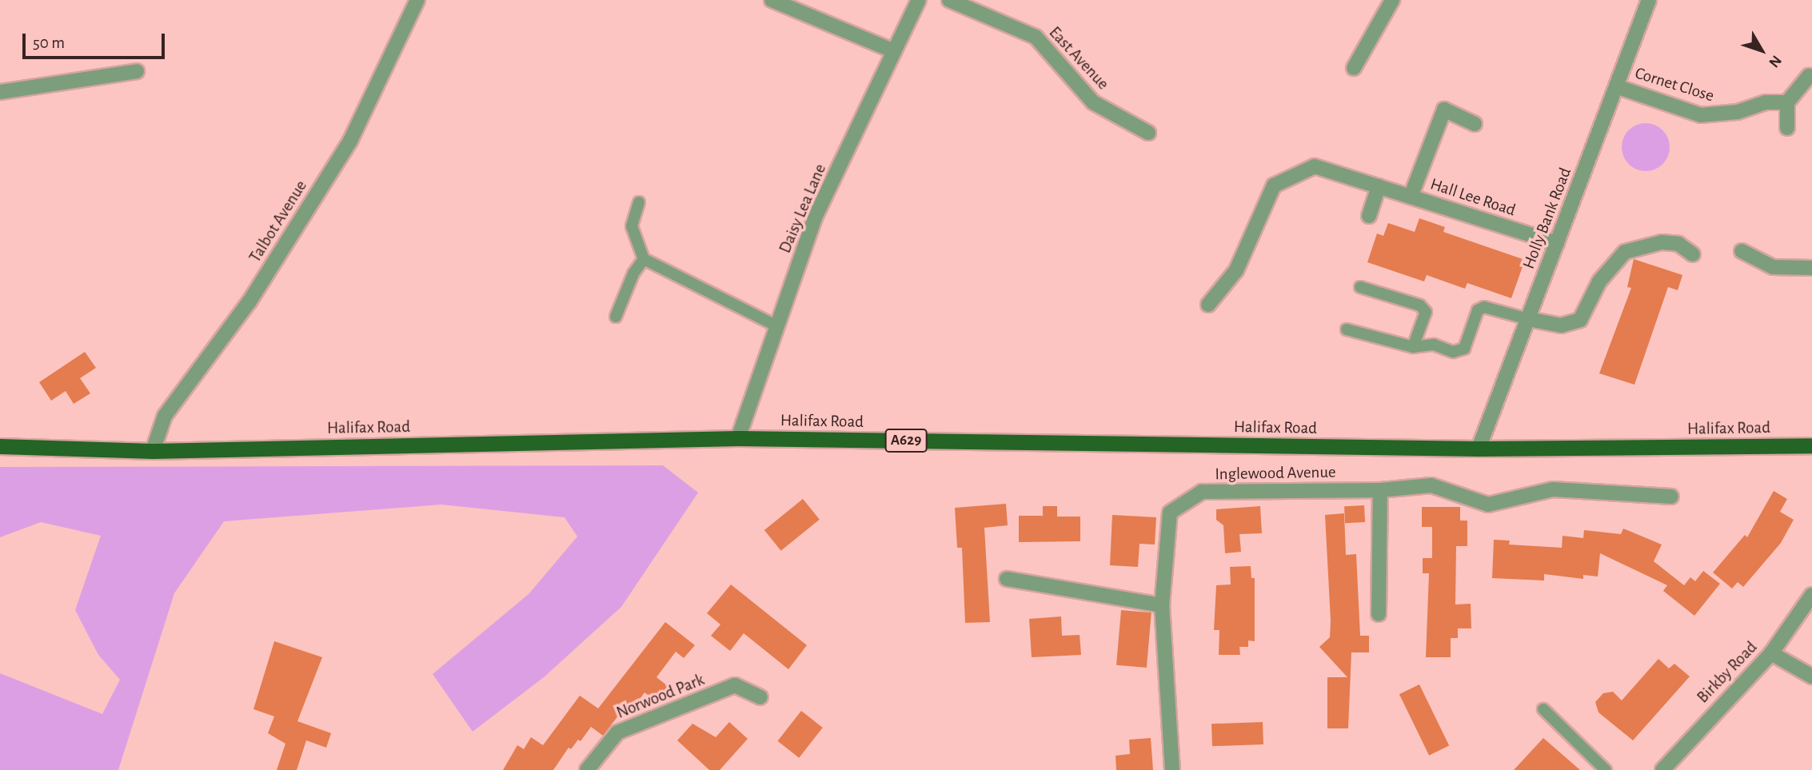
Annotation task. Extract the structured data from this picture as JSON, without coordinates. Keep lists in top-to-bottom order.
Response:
{
  "streets": {
    "highway": ["Halifax Road", "A629"],
    "street": [
      "East Avenue",
      "Cornet Close",
      "Hall Lee Road",
      "Daisy Lea Lane",
      "Holly Bank Road",
      "Talbot Avenue",
      "Inglewood Avenue",
      "Birkby Road",
      "Norwood Park"
    ]
  },
  "crossings": [
    ["Cornet Close", "Holly Bank Road"],
    ["Hall Lee Road", "Holly Bank Road"],
    ["Daisy Lea Lane", "Halifax Road"],
    ["Holly Bank Road", "Halifax Road"],
    ["Talbot Avenue", "Halifax Road"]
  ],
  "scale_bar": "50 m",
  "north": "bottom right"
}
